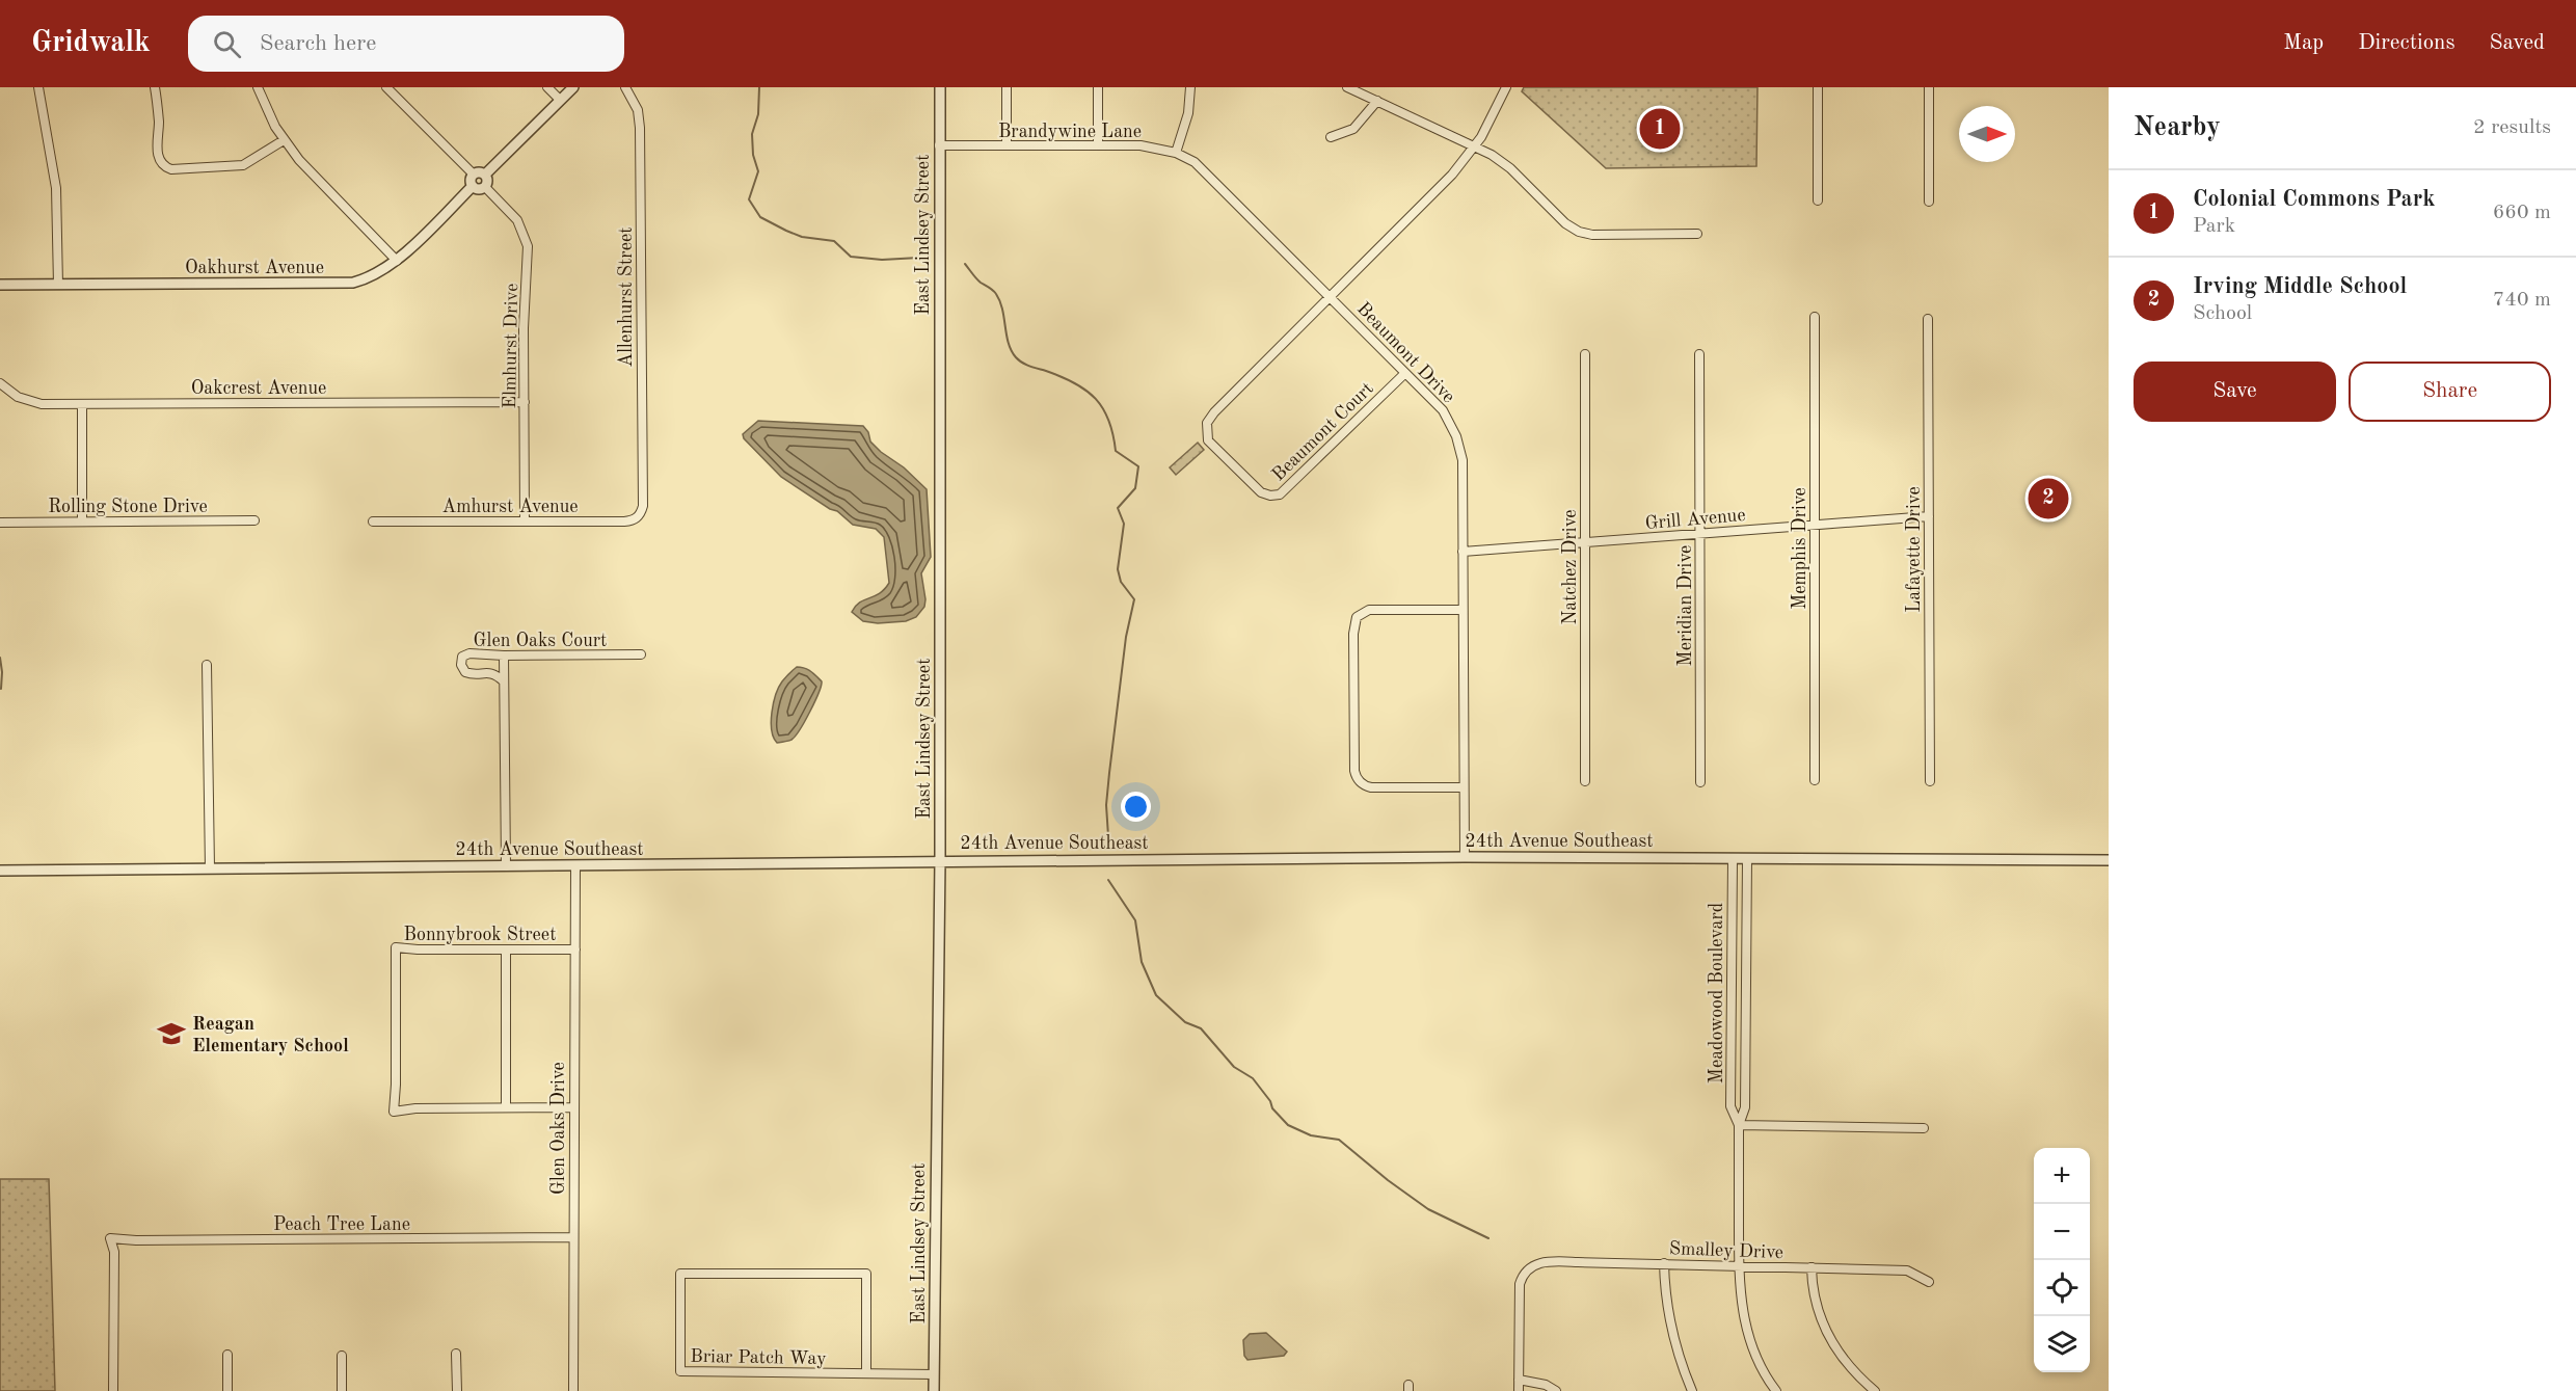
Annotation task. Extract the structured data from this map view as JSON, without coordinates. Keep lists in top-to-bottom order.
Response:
{
  "streets": {
    "street": [
      "Brandywine Lane",
      "East Lindsey Street",
      "Oakhurst Avenue",
      "Allenhurst Street",
      "Elmhurst Drive",
      "Beaumont Drive",
      "Oakcrest Avenue",
      "Beaumont Court",
      "Rolling Stone Drive",
      "Amhurst Avenue",
      "Grill Avenue",
      "Memphis Drive",
      "Lafayette Drive",
      "Natchez Drive",
      "Meridian Drive",
      "Glen Oaks Court",
      "24th Avenue Southeast",
      "Bonnybrook Street",
      "Meadowood Boulevard",
      "Glen Oaks Drive",
      "Peach Tree Lane",
      "Smalley Drive",
      "Briar Patch Way"
    ]
  },
  "crossings": [
    ["Brandywine Lane", "East Lindsey Street"],
    ["Brandywine Lane", "Beaumont Drive"],
    ["Brandywine Lane", "Beaumont Court"],
    ["East Lindsey Street", "24th Avenue Southeast"],
    ["East Lindsey Street", "Briar Patch Way"],
    ["Oakhurst Avenue", "Elmhurst Drive"],
    ["Allenhurst Street", "Amhurst Avenue"],
    ["Elmhurst Drive", "Oakcrest Avenue"],
    ["Elmhurst Drive", "Amhurst Avenue"],
    ["Beaumont Drive", "Beaumont Court"],
    ["Beaumont Drive", "Grill Avenue"],
    ["Beaumont Drive", "24th Avenue Southeast"],
    ["Grill Avenue", "Memphis Drive"],
    ["Grill Avenue", "Lafayette Drive"],
    ["Grill Avenue", "Natchez Drive"],
    ["Grill Avenue", "Meridian Drive"],
    ["24th Avenue Southeast", "Meadowood Boulevard"],
    ["24th Avenue Southeast", "Glen Oaks Drive"],
    ["Bonnybrook Street", "Glen Oaks Drive"],
    ["Meadowood Boulevard", "Smalley Drive"],
    ["Glen Oaks Drive", "Peach Tree Lane"]
  ],
  "places": {
    "school or university": ["Reagan Elementary School"]
  },
  "north": "right",
  "page": {
    "header": "Gridwalk",
    "search": "Search here",
    "nav": ["Map", "Directions", "Saved"],
    "heading": ["Nearby", "2 results"],
    "pins": ["1", "2"],
    "list": [
      {
        "mark": "1",
        "name": "Colonial Commons Park",
        "note": "Park",
        "value": "660 m"
      },
      {
        "mark": "2",
        "name": "Irving Middle School",
        "note": "School",
        "value": "740 m"
      }
    ],
    "buttons": ["Save", "Share"],
    "map_buttons": ["+", "−"]
  }
}
